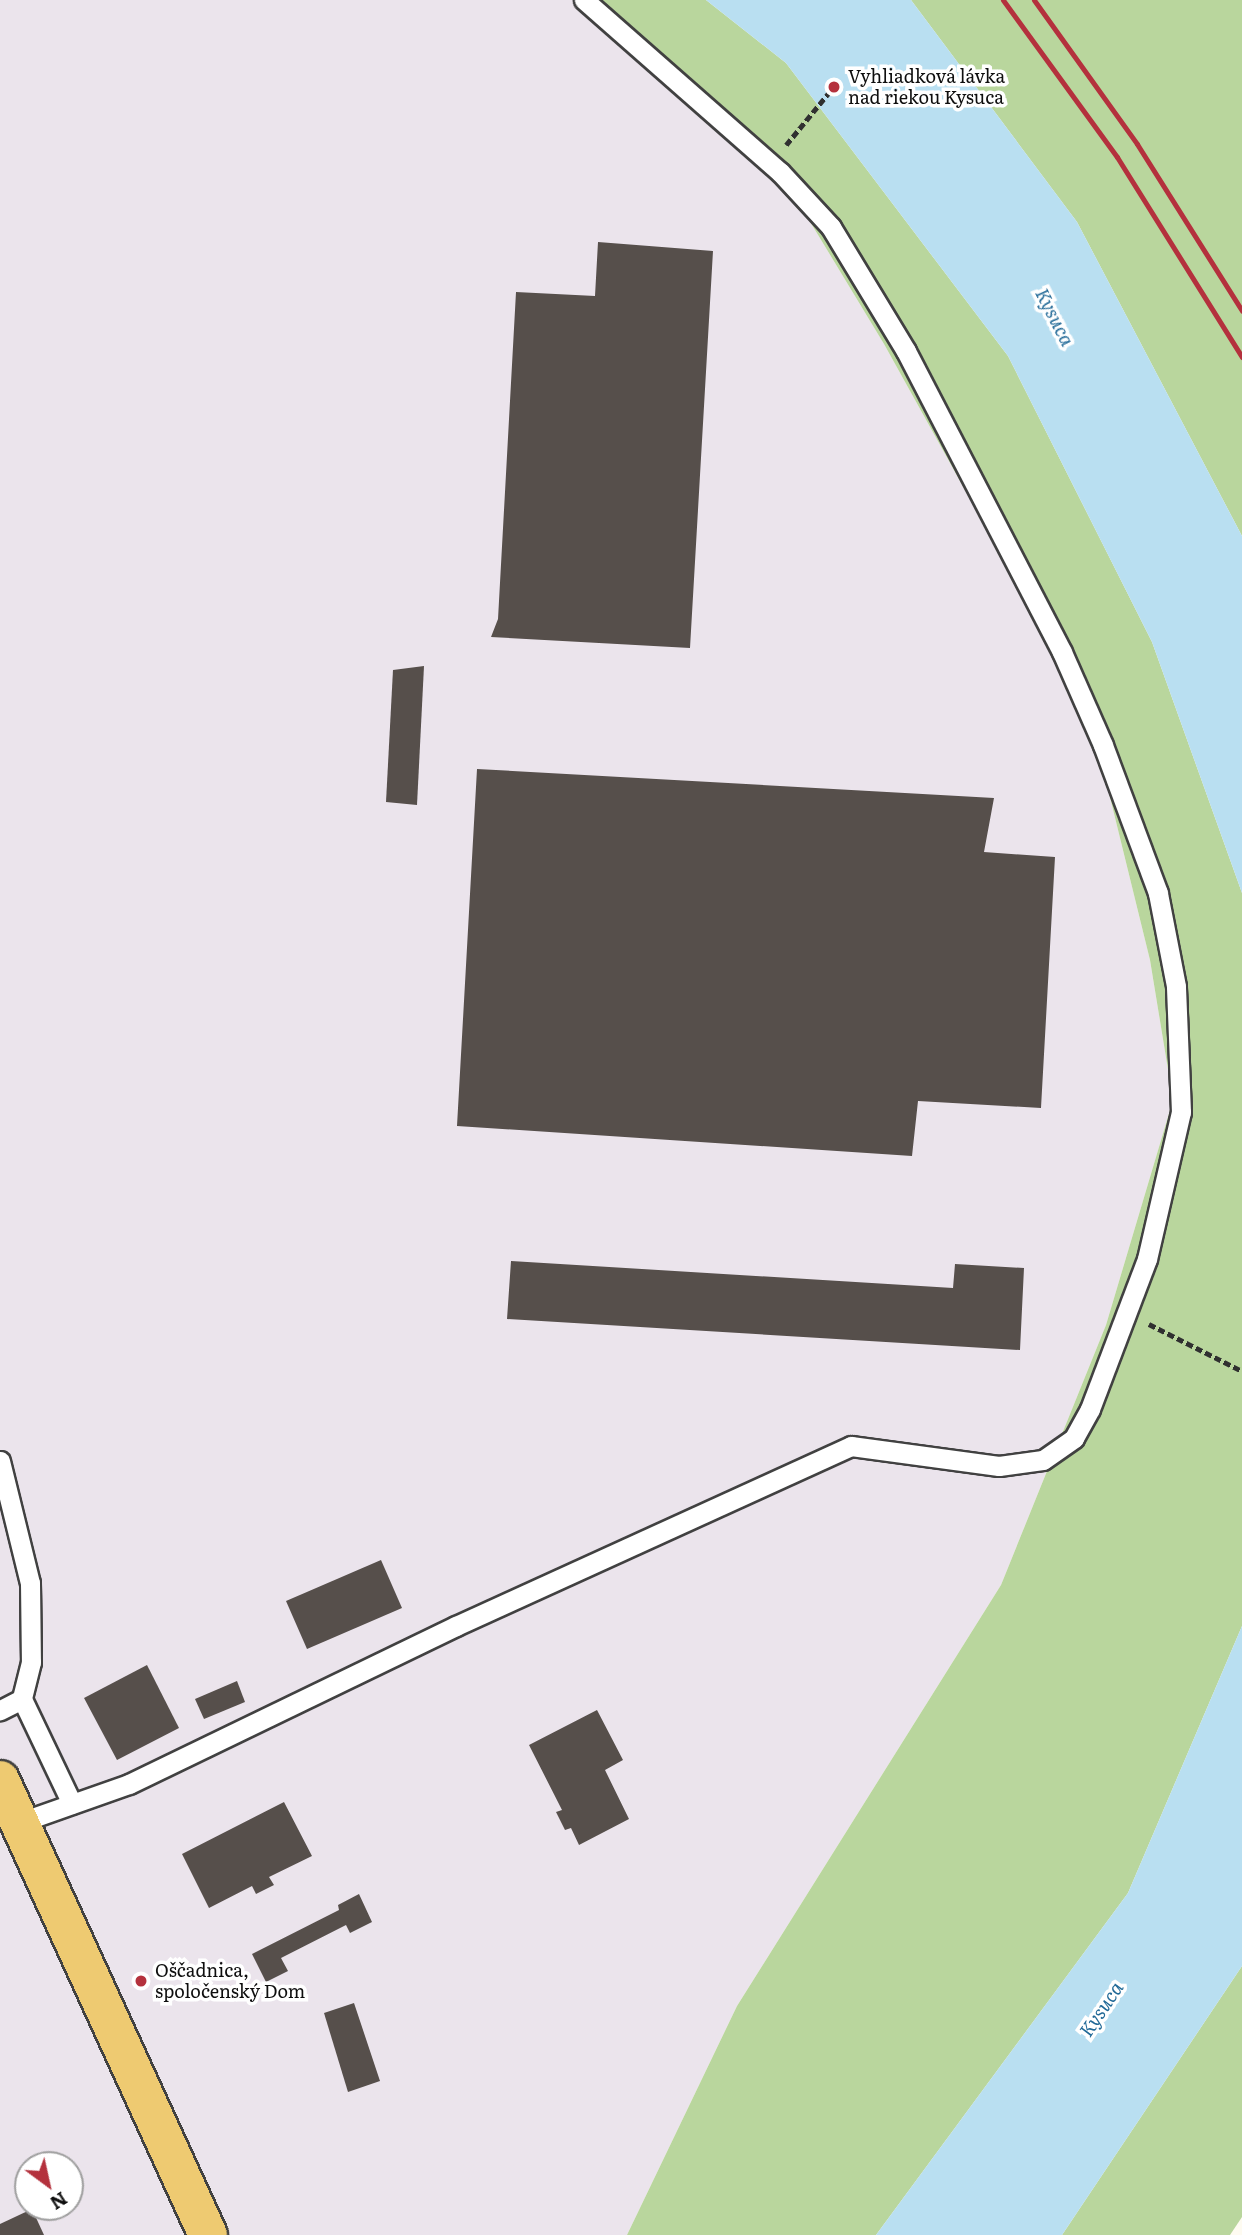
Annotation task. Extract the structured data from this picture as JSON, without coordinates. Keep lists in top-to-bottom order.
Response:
{
  "water": ["Kysuca"],
  "places": ["Vyhliadková lávka nad riekou Kysuca", "Oščadnica, spoločenský Dom"],
  "north": "bottom right"
}
